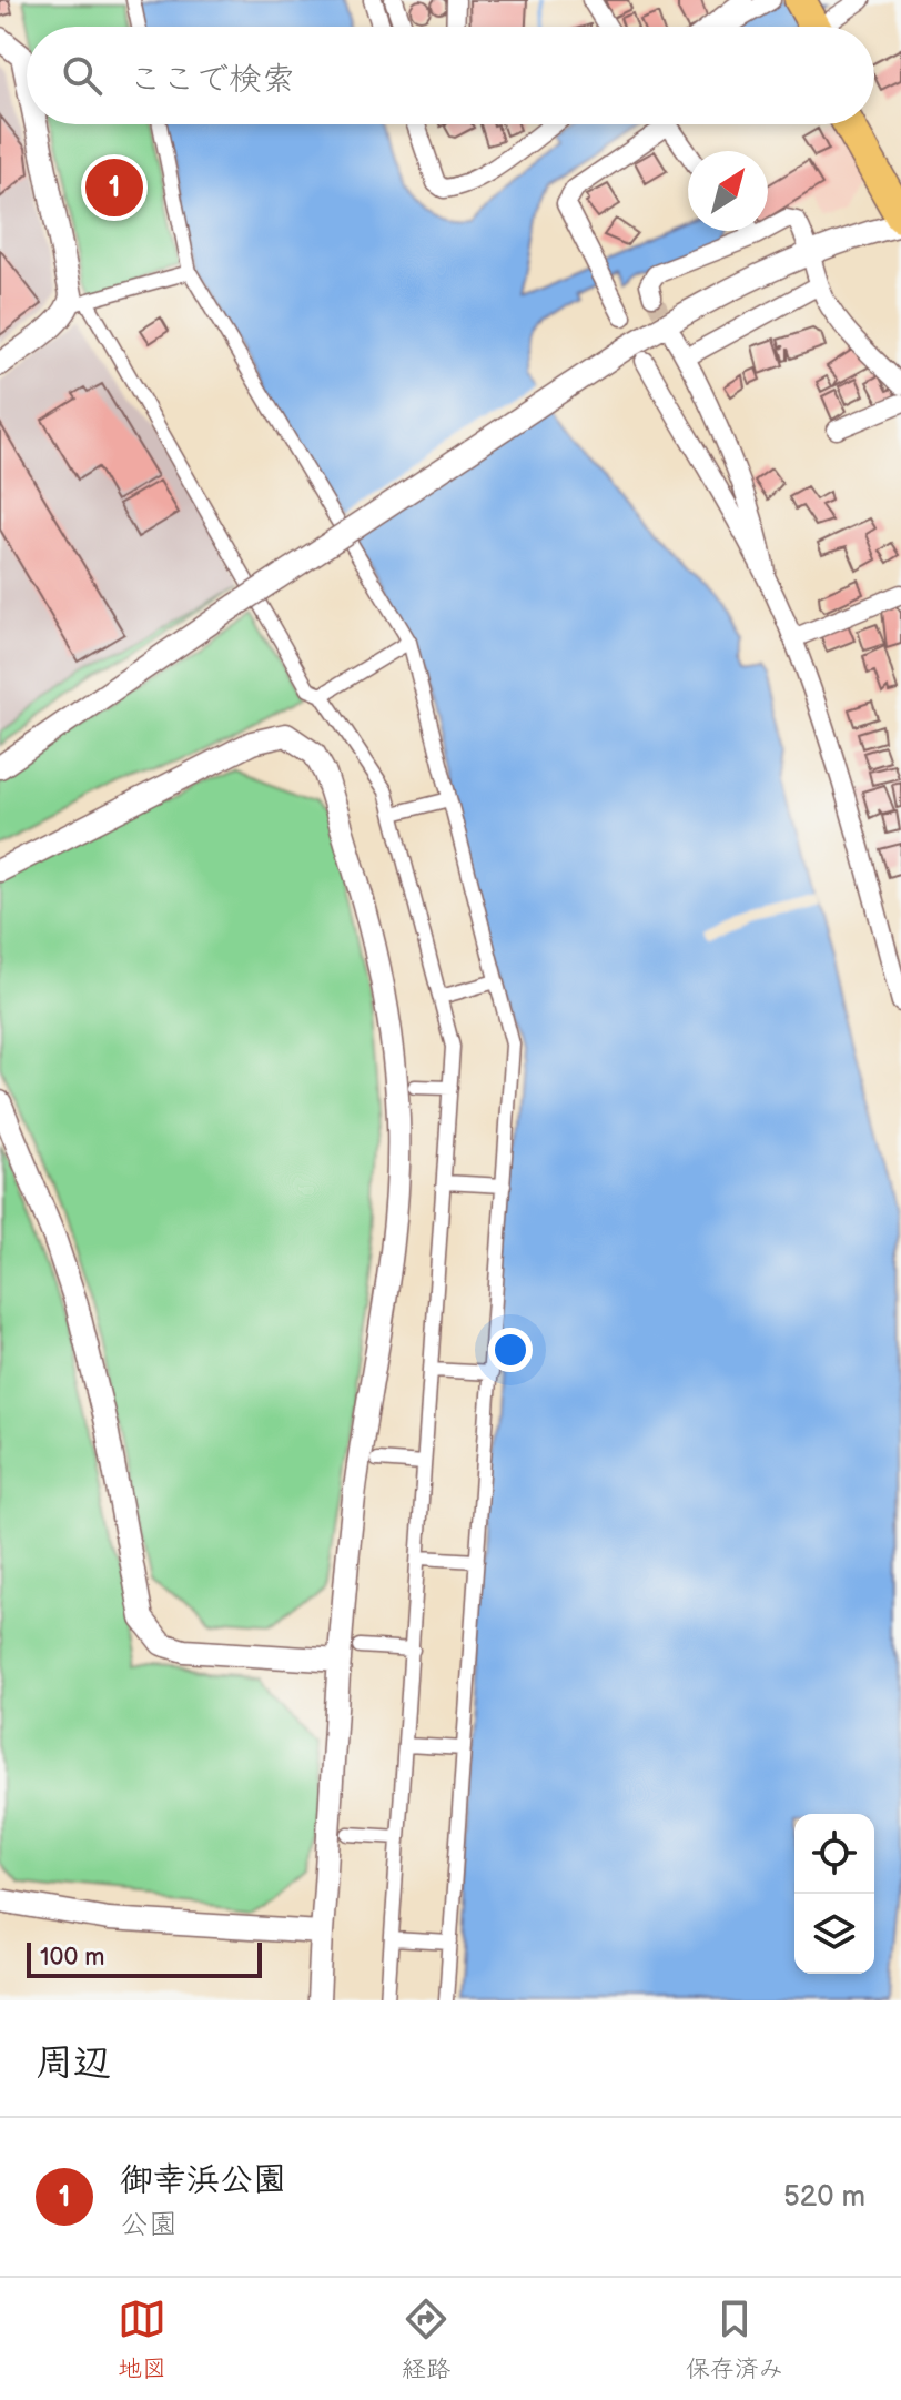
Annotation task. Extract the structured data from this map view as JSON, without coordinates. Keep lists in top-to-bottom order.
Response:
{
  "scale_bar": "100 m",
  "north": "top right",
  "page": {
    "search": "ここで検索",
    "pins": "1",
    "scale": "100 m",
    "heading": "周辺",
    "list": [
      {
        "mark": "1",
        "name": "御幸浜公園",
        "note": "公園",
        "value": "520 m"
      }
    ],
    "nav": ["地図", "経路", "保存済み"]
  }
}
